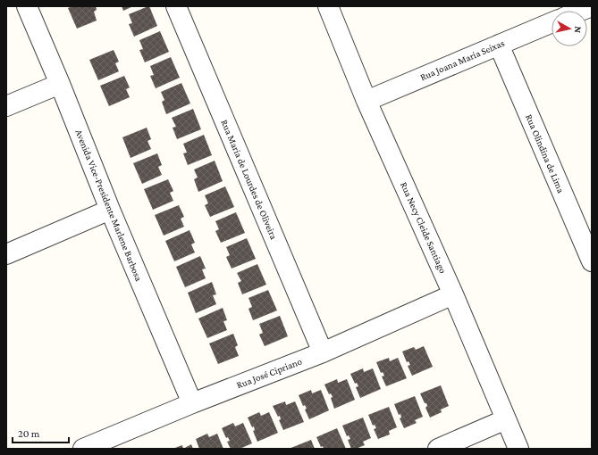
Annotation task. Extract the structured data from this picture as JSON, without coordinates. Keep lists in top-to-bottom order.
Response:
{
  "streets": {
    "street": [
      "Rua Joana Maria Seixas",
      "Rua Olindina de Lima",
      "Rua Maria de Lourdes de Oliveira",
      "Avenida Vice-Presidente Marlene Barbosa",
      "Rua Necy Cleide Santiago",
      "Rua José Cipriano"
    ]
  },
  "crossings": [
    ["Rua Joana Maria Seixas", "Rua Olindina de Lima"],
    ["Rua Joana Maria Seixas", "Rua Necy Cleide Santiago"],
    ["Rua Maria de Lourdes de Oliveira", "Rua José Cipriano"],
    ["Avenida Vice-Presidente Marlene Barbosa", "Rua José Cipriano"],
    ["Rua Necy Cleide Santiago", "Rua José Cipriano"]
  ],
  "scale_bar": "20 m",
  "north": "right"
}
